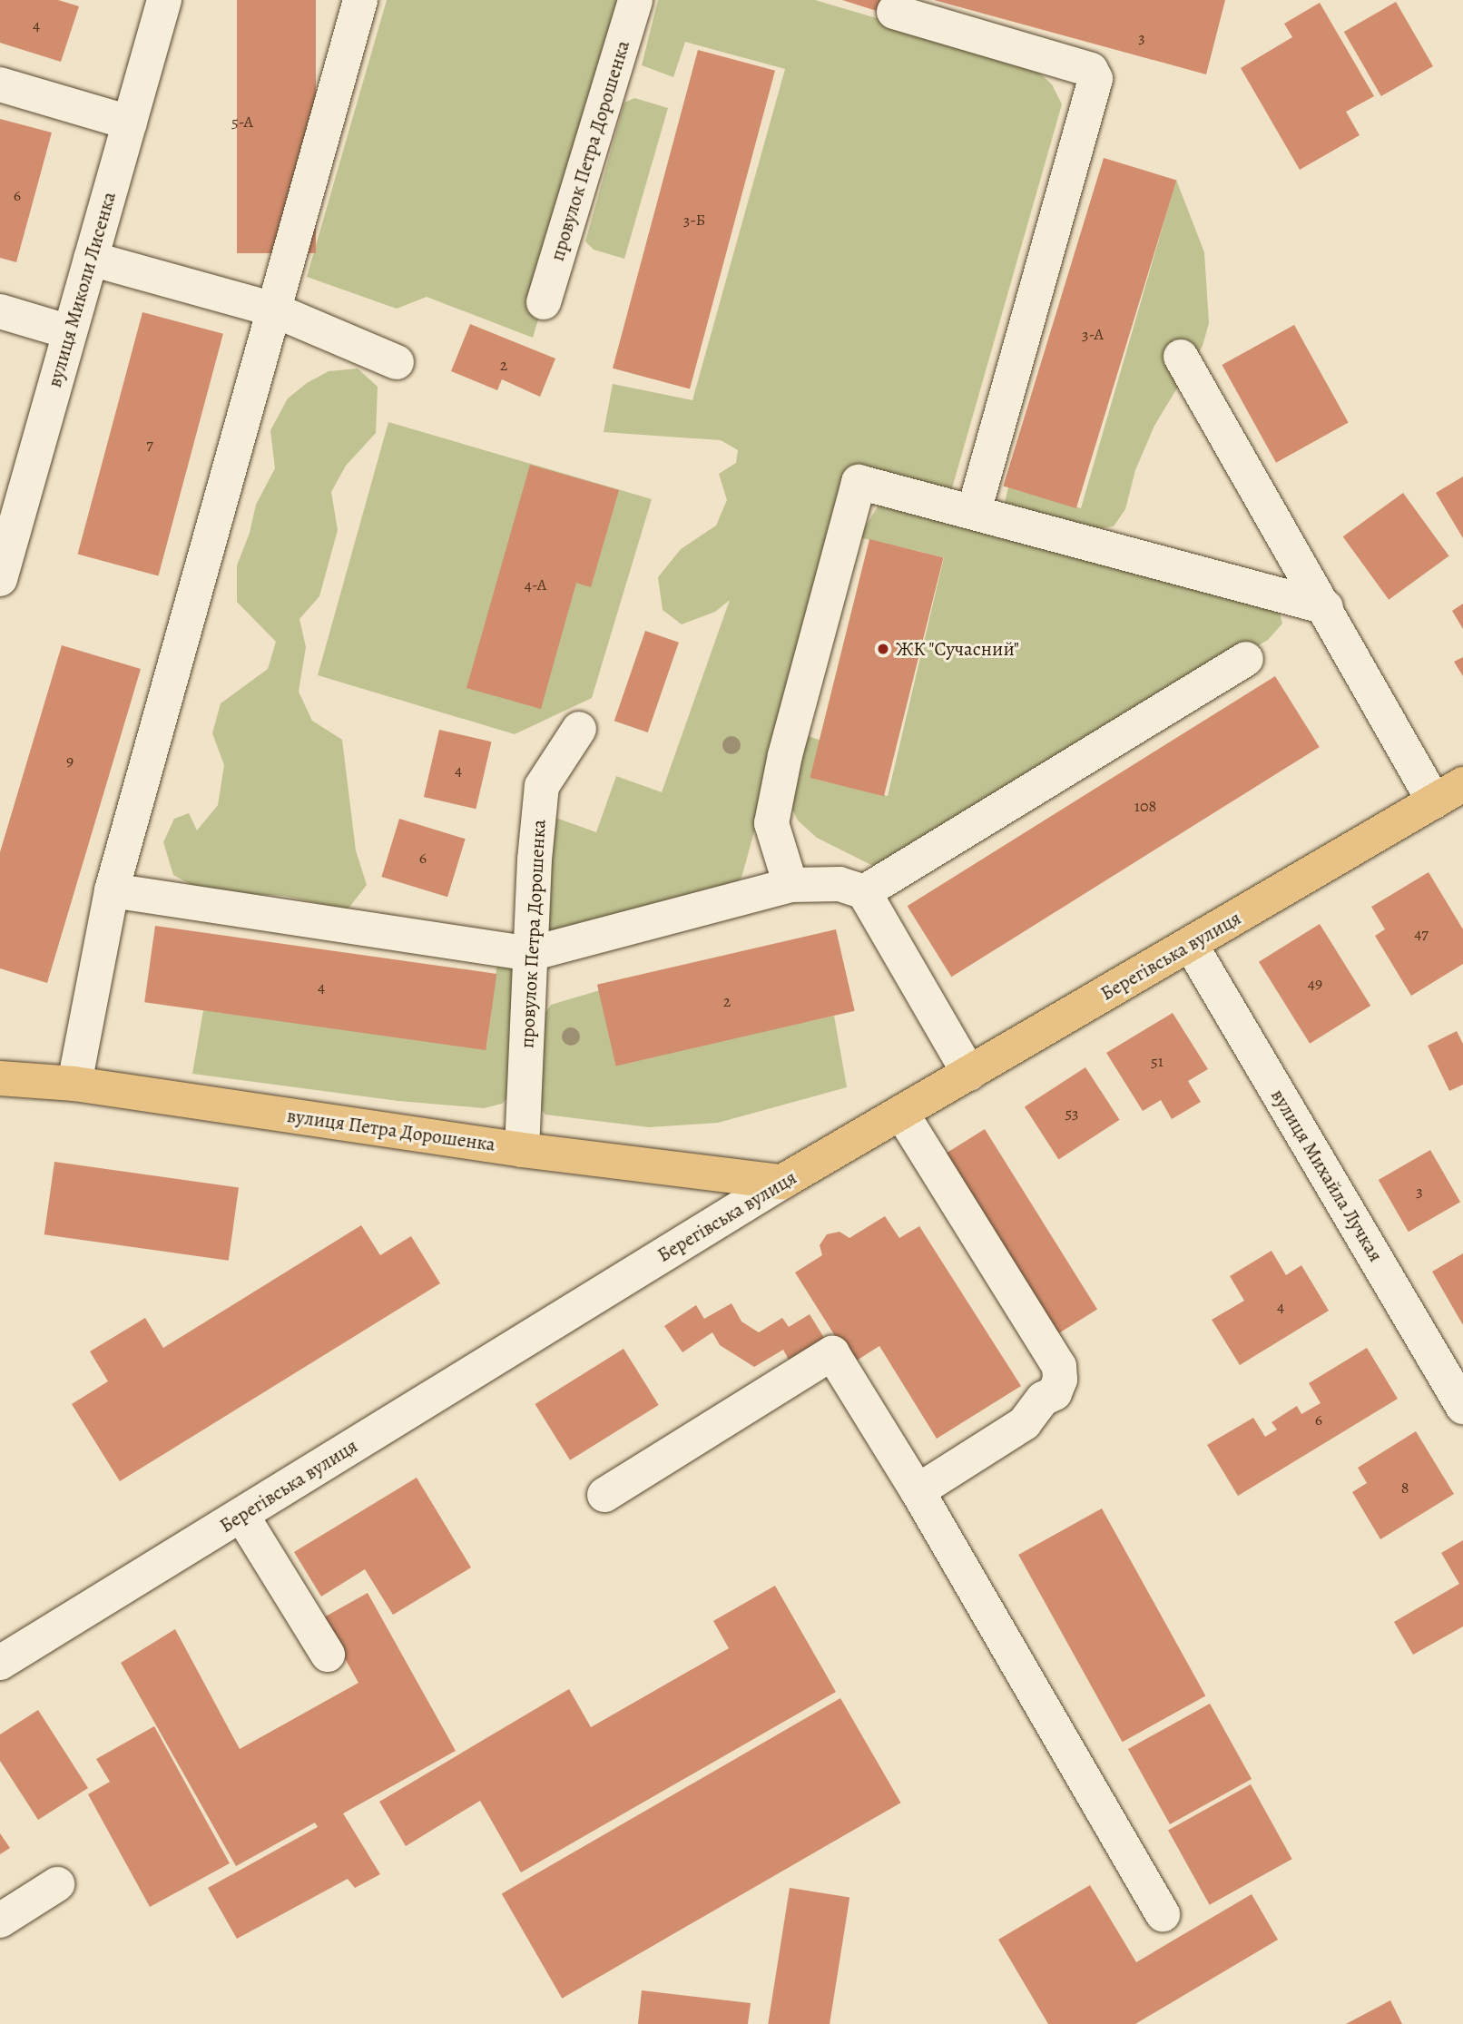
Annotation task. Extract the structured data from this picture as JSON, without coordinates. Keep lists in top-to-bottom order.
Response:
{
  "streets": {
    "main road": ["Берегівська вулиця", "вулиця Петра Дорошенка"],
    "street": ["провулок Петра Дорошенка", "вулиця Миколи Лисенка", "вулиця Михайла Лучкая"]
  },
  "crossings": [
    ["провулок Петра Дорошенка", "вулиця Петра Дорошенка"],
    ["Берегівська вулиця", "вулиця Петра Дорошенка"],
    ["Берегівська вулиця", "вулиця Михайла Лучкая"]
  ],
  "places": ["ЖК \"Сучасний\""],
  "house_numbers": [
    "4",
    "3",
    "5-А",
    "6",
    "3-Б",
    "3-А",
    "2",
    "7",
    "4-А",
    "9",
    "4",
    "108",
    "6",
    "47",
    "49",
    "4",
    "2",
    "51",
    "53",
    "3",
    "4",
    "6",
    "8"
  ]
}
